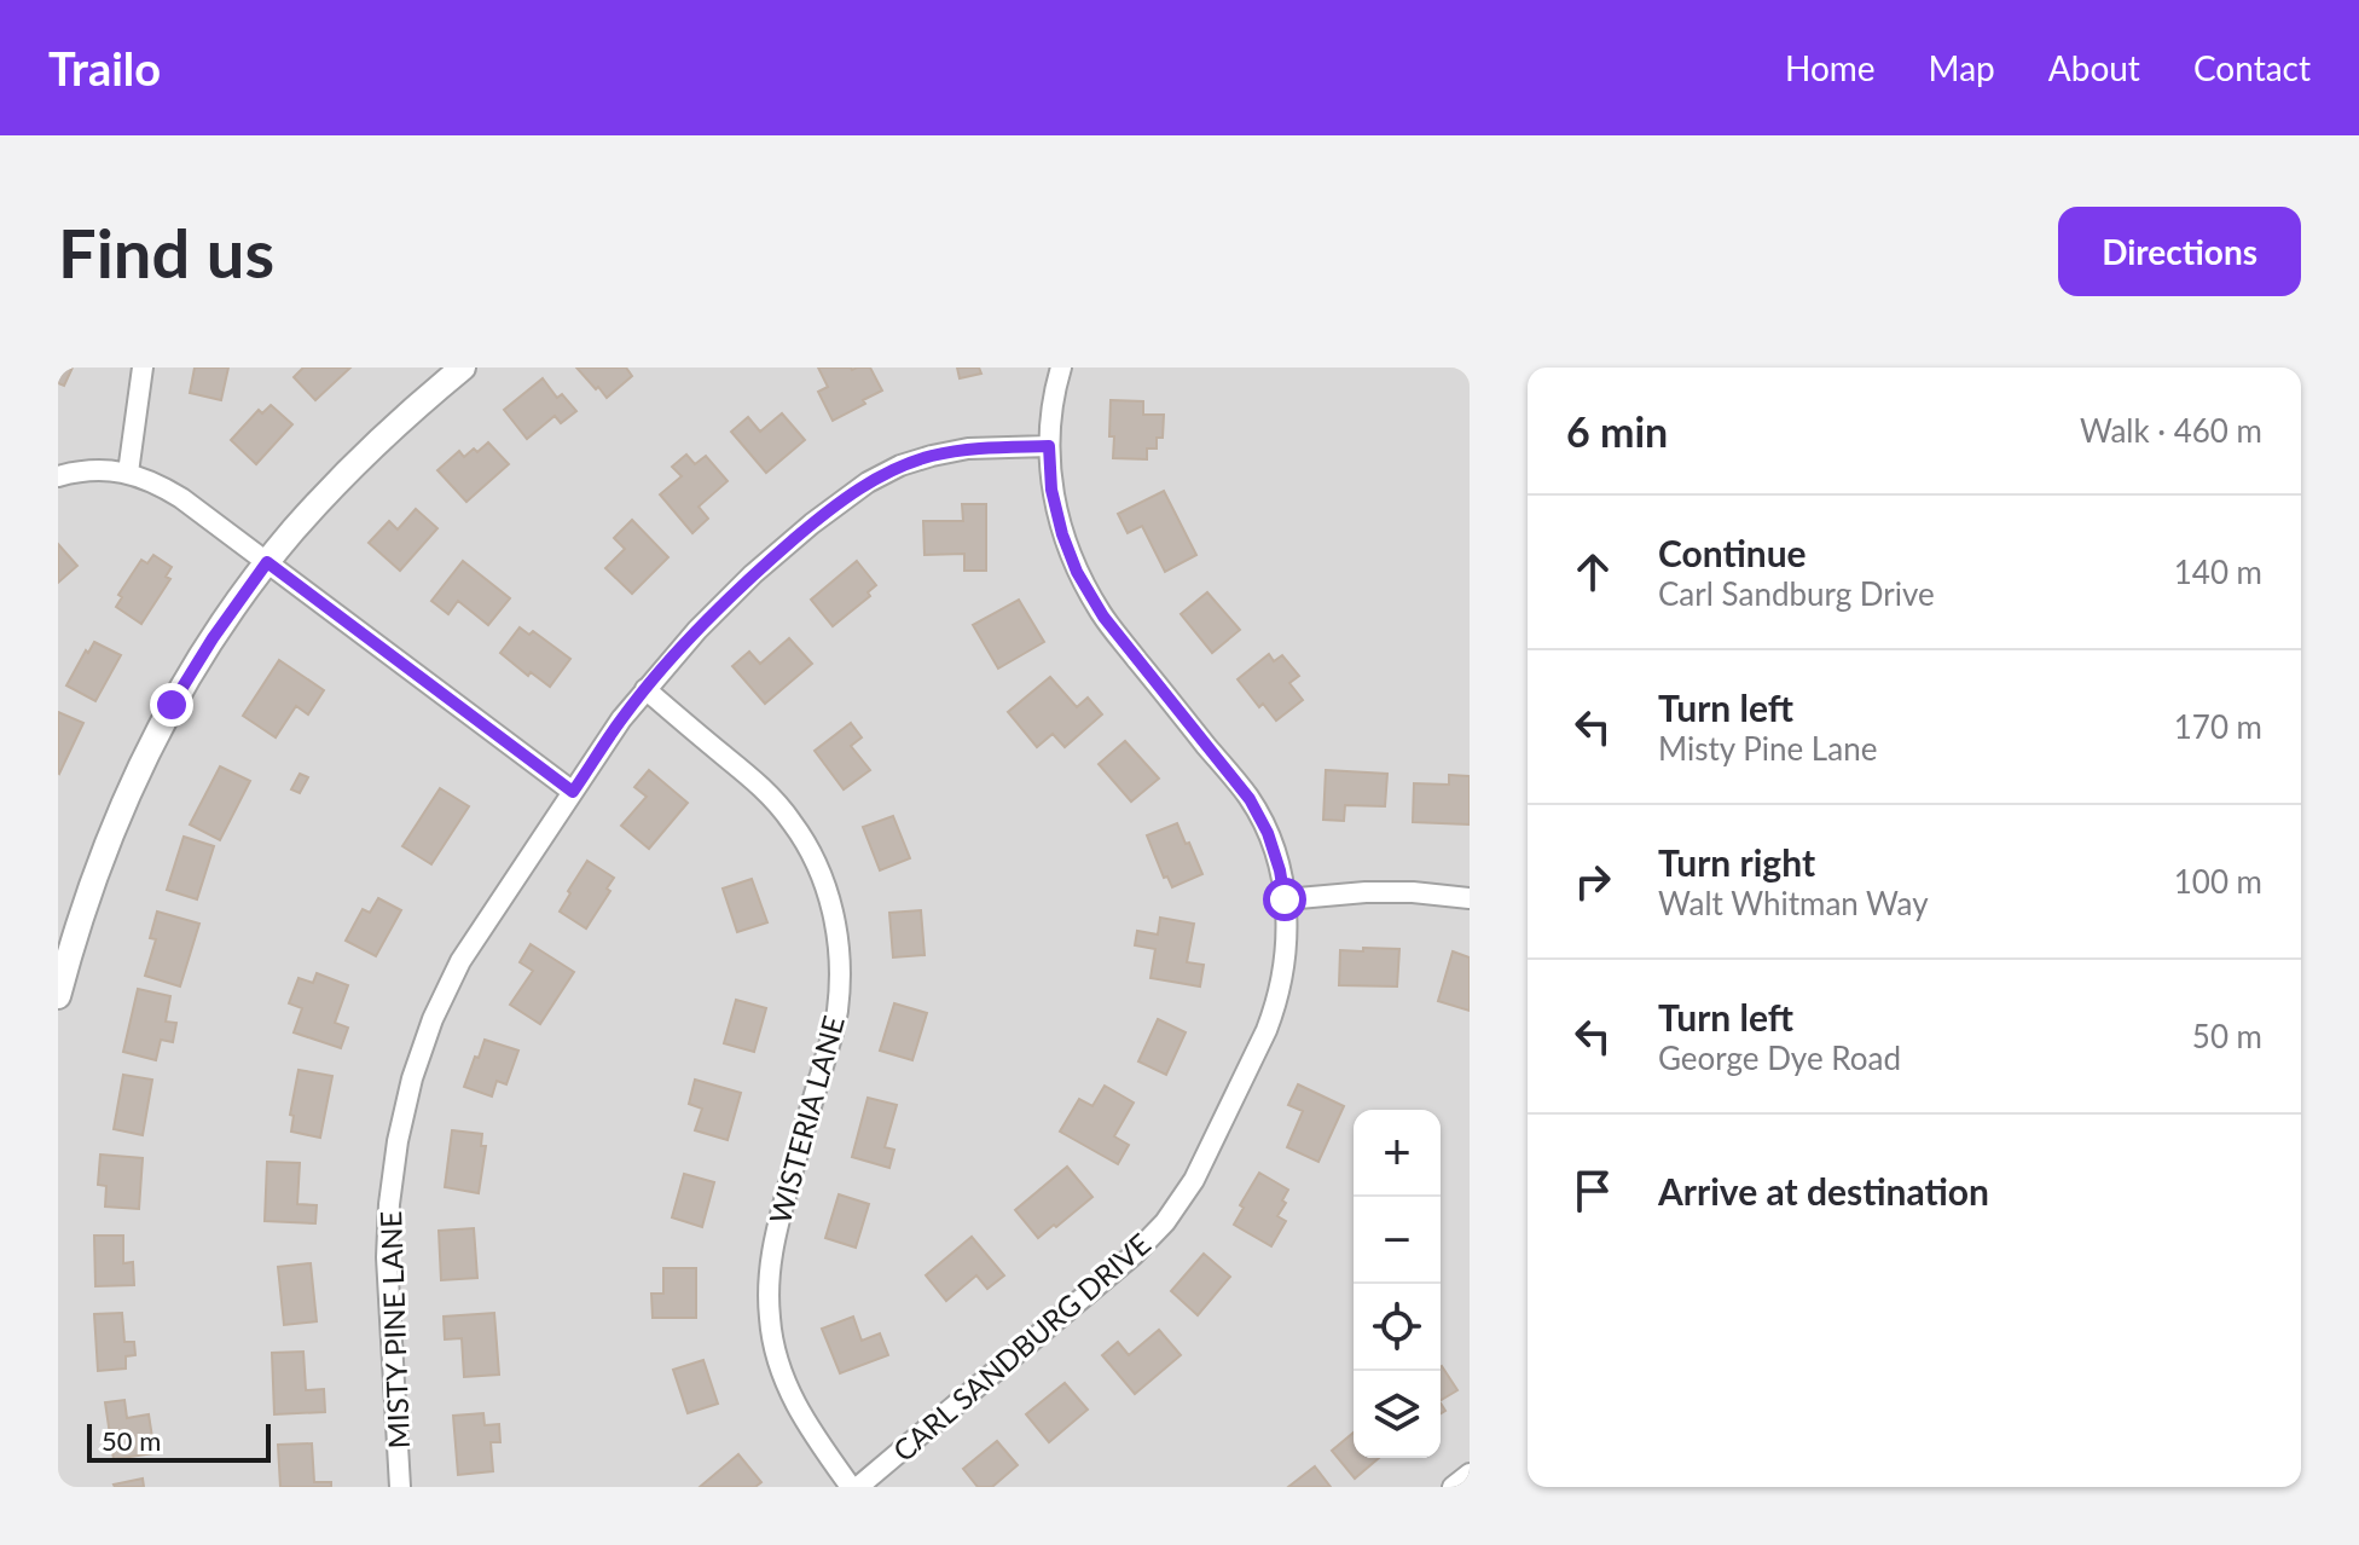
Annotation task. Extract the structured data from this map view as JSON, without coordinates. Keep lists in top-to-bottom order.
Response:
{
  "streets": {
    "street": ["WISTERIA LANE", "MISTY PINE LANE", "CARL SANDBURG DRIVE"]
  },
  "crossings": [
    ["WISTERIA LANE", "MISTY PINE LANE"],
    ["WISTERIA LANE", "CARL SANDBURG DRIVE"],
    ["MISTY PINE LANE", "CARL SANDBURG DRIVE"]
  ],
  "scale_bar": "50 m",
  "page": {
    "header": "Trailo",
    "nav": [
      "Home",
      "Map",
      "About",
      "Contact"
    ],
    "buttons": "Directions",
    "title": "Find us",
    "heading": ["6 min", "Walk · 460 m"],
    "list": [
      ["Continue", "Carl Sandburg Drive", "140 m"],
      ["Turn left", "Misty Pine Lane", "170 m"],
      ["Turn right", "Walt Whitman Way", "100 m"],
      ["Turn left", "George Dye Road", "50 m"],
      "Arrive at destination"
    ],
    "map_buttons": ["+", "−"],
    "scale": "50 m"
  }
}
